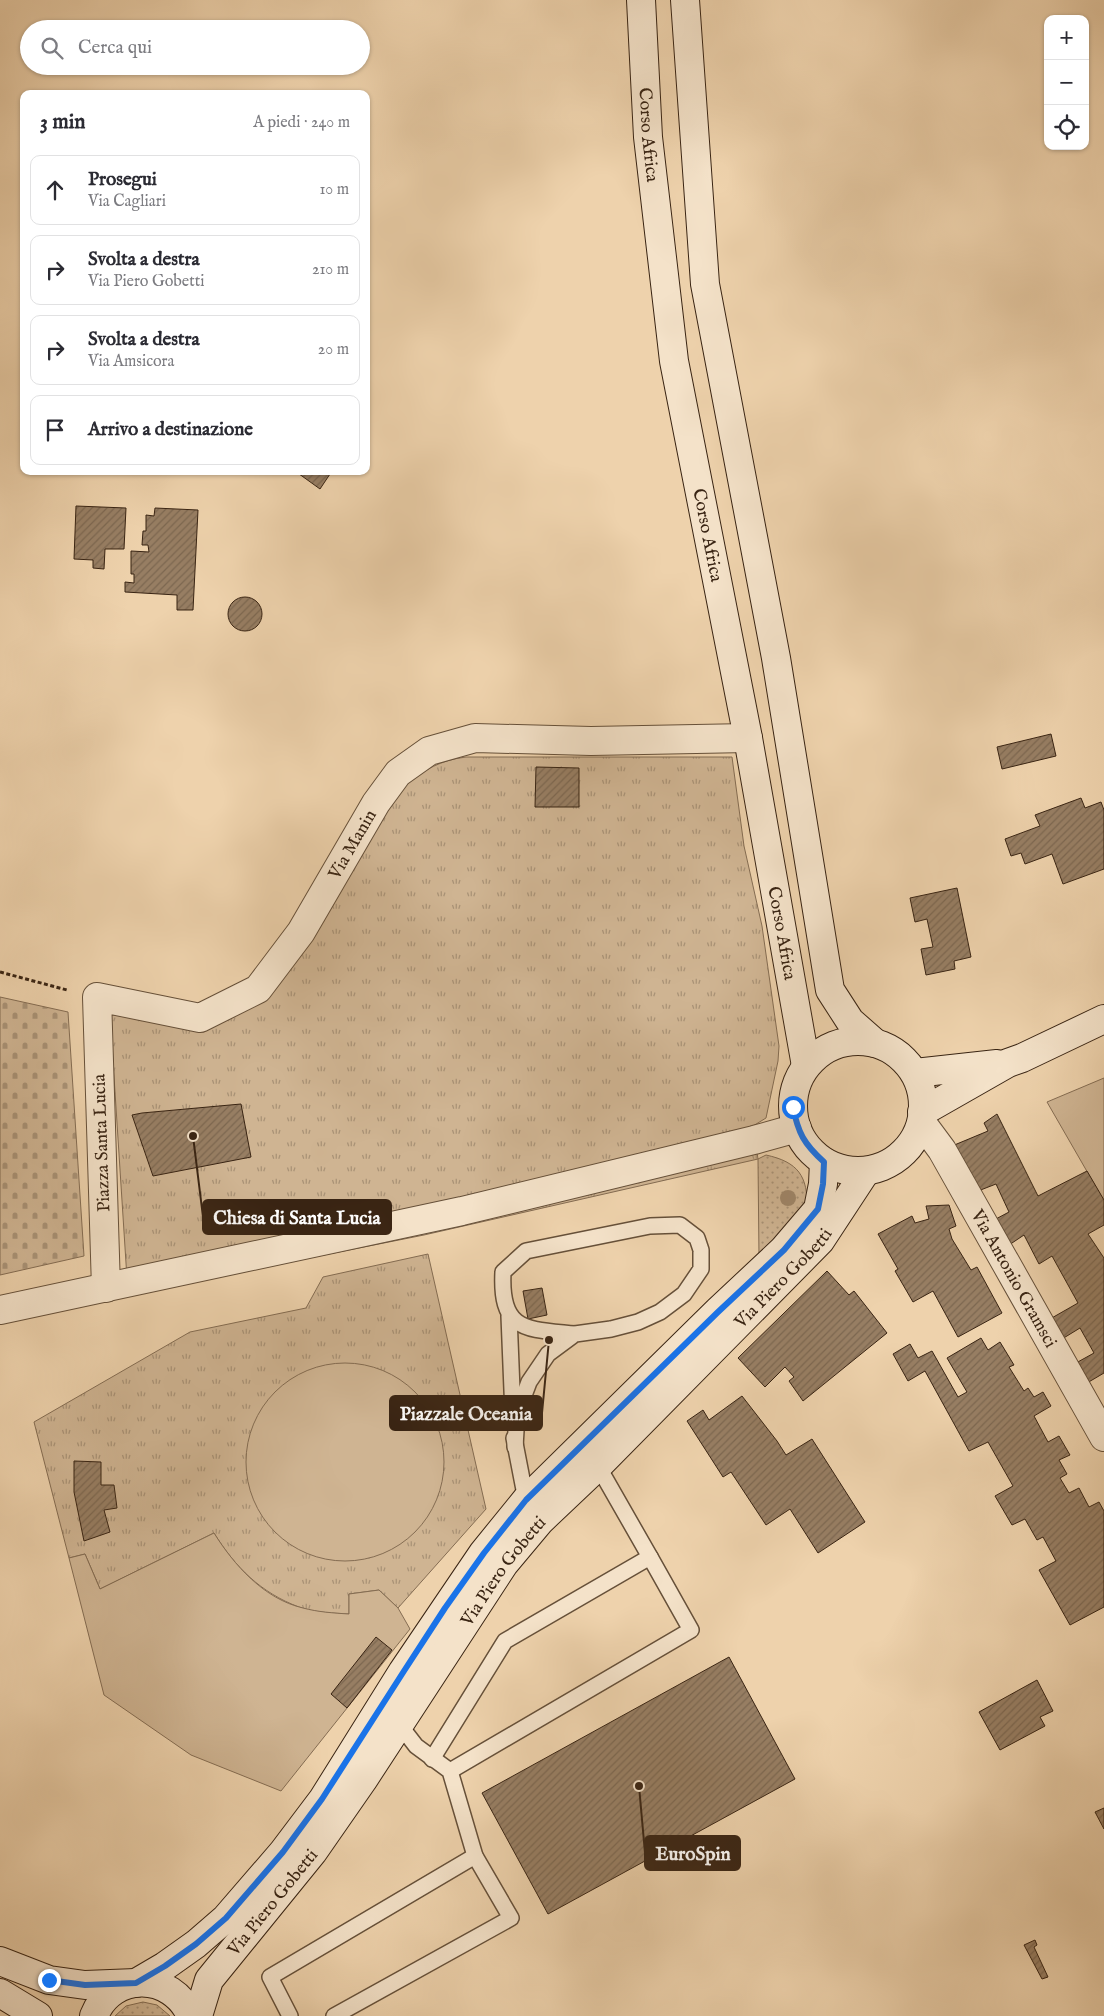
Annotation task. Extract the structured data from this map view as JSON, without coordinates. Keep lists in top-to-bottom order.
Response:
{
  "streets": {
    "street": [
      "Corso Africa",
      "Via Manin",
      "Piazza Santa Lucia",
      "Via Piero Gobetti",
      "Via Antonio Gramsci"
    ]
  },
  "crossings": [
    ["Corso Africa", "Via Manin"],
    ["Corso Africa", "Via Piero Gobetti"],
    ["Corso Africa", "Via Antonio Gramsci"],
    ["Via Manin", "Piazza Santa Lucia"],
    ["Via Piero Gobetti", "Via Antonio Gramsci"]
  ],
  "places": ["Chiesa di Santa Lucia", "Piazzale Oceania", "EuroSpin"],
  "page": {
    "map_buttons": ["+", "−"],
    "search": "Cerca qui",
    "heading": ["3 min", "A piedi · 240 m"],
    "list": [
      ["Prosegui", "Via Cagliari", "10 m"],
      ["Svolta a destra", "Via Piero Gobetti", "210 m"],
      ["Svolta a destra", "Via Amsicora", "20 m"],
      "Arrivo a destinazione"
    ]
  }
}
